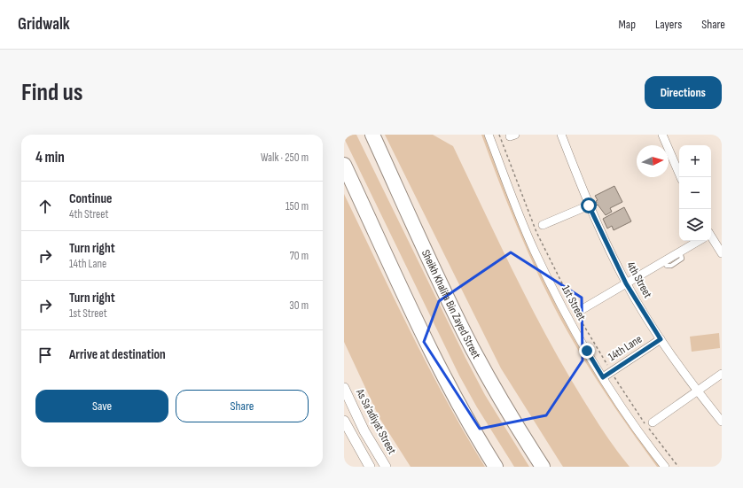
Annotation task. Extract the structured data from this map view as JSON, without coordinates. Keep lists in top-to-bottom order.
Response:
{
  "streets": {
    "highway": ["Sheikh Khalifa Bin Zayed Street"],
    "street": [
      "4th Street",
      "1st Street",
      "14th Lane",
      "As Sa'adiyat Street"
    ]
  },
  "crossings": [
    ["4th Street", "14th Lane"],
    ["1st Street", "14th Lane"]
  ],
  "north": "right",
  "page": {
    "header": "Gridwalk",
    "nav": ["Map", "Layers", "Share"],
    "buttons": [
      "Directions",
      ["Save", "Share"]
    ],
    "title": "Find us",
    "heading": ["4 min", "Walk · 250 m"],
    "map_buttons": ["+", "−"],
    "list": [
      ["Continue", "4th Street", "150 m"],
      ["Turn right", "14th Lane", "70 m"],
      ["Turn right", "1st Street", "30 m"],
      "Arrive at destination"
    ]
  }
}
